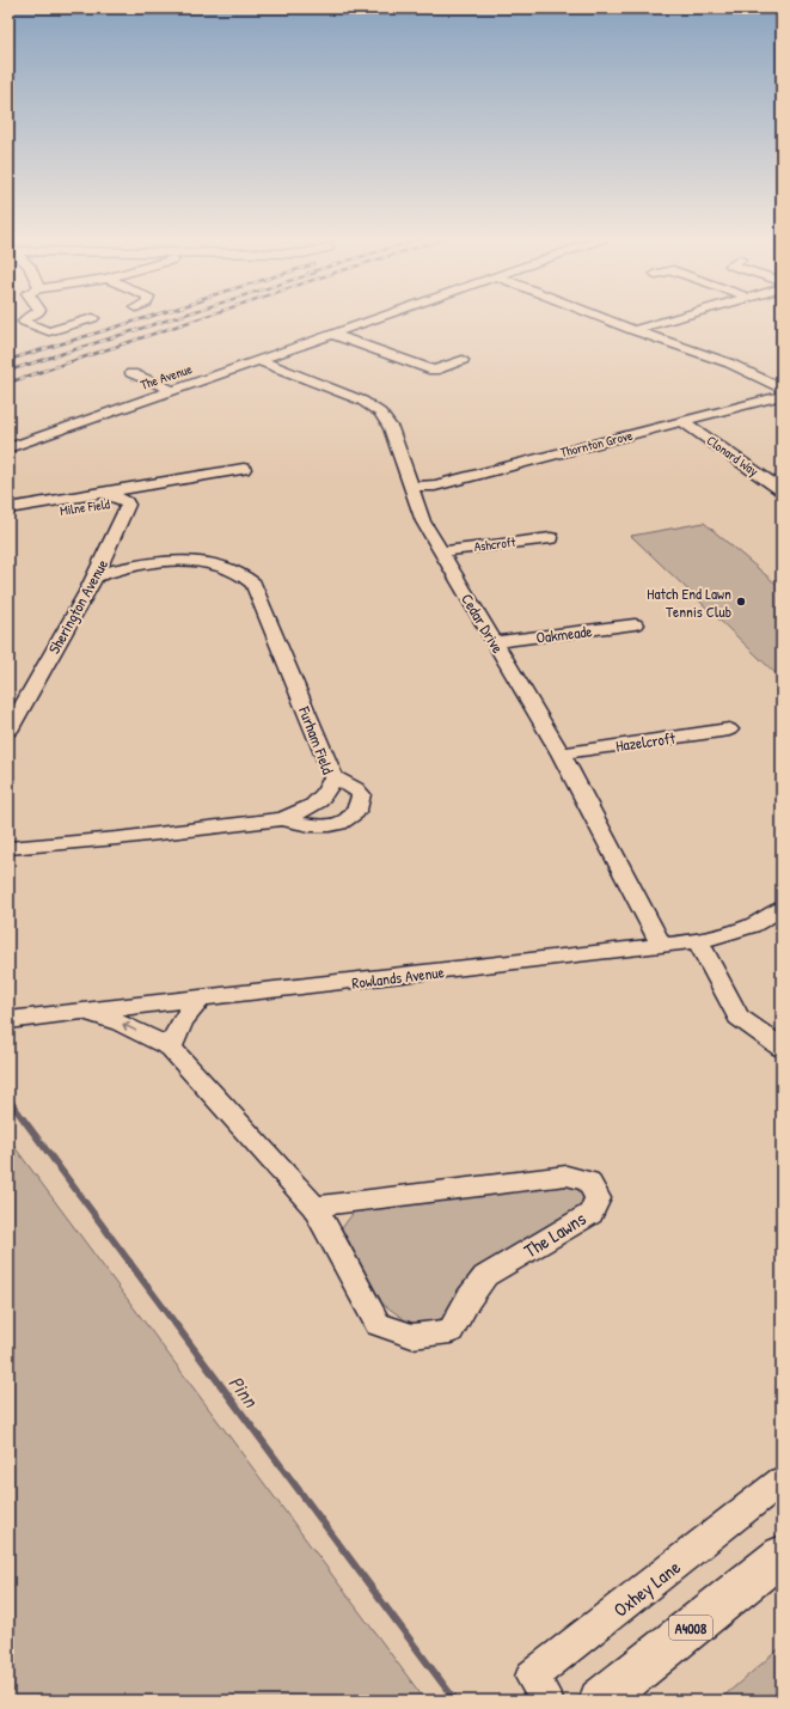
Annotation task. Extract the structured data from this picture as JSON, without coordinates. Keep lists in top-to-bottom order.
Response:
{
  "streets": {
    "main road": ["A4008"],
    "street": [
      "The Avenue",
      "Thornton Grove",
      "Clonard Way",
      "Milne Field",
      "Ashcroft",
      "Sherington Avenue",
      "Cedar Drive",
      "Oakmeade",
      "Furham Field",
      "Hazelcroft",
      "Rowlands Avenue",
      "The Lawns",
      "Oxhey Lane"
    ]
  },
  "crossings": [
    ["The Avenue", "Cedar Drive"],
    ["Thornton Grove", "Clonard Way"],
    ["Thornton Grove", "Cedar Drive"],
    ["Milne Field", "Sherington Avenue"],
    ["Ashcroft", "Cedar Drive"],
    ["Sherington Avenue", "Furham Field"],
    ["Cedar Drive", "Oakmeade"],
    ["Cedar Drive", "Hazelcroft"],
    ["Cedar Drive", "Rowlands Avenue"]
  ],
  "water": ["Pinn"],
  "places": ["Hatch End Lawn Tennis Club"]
}
